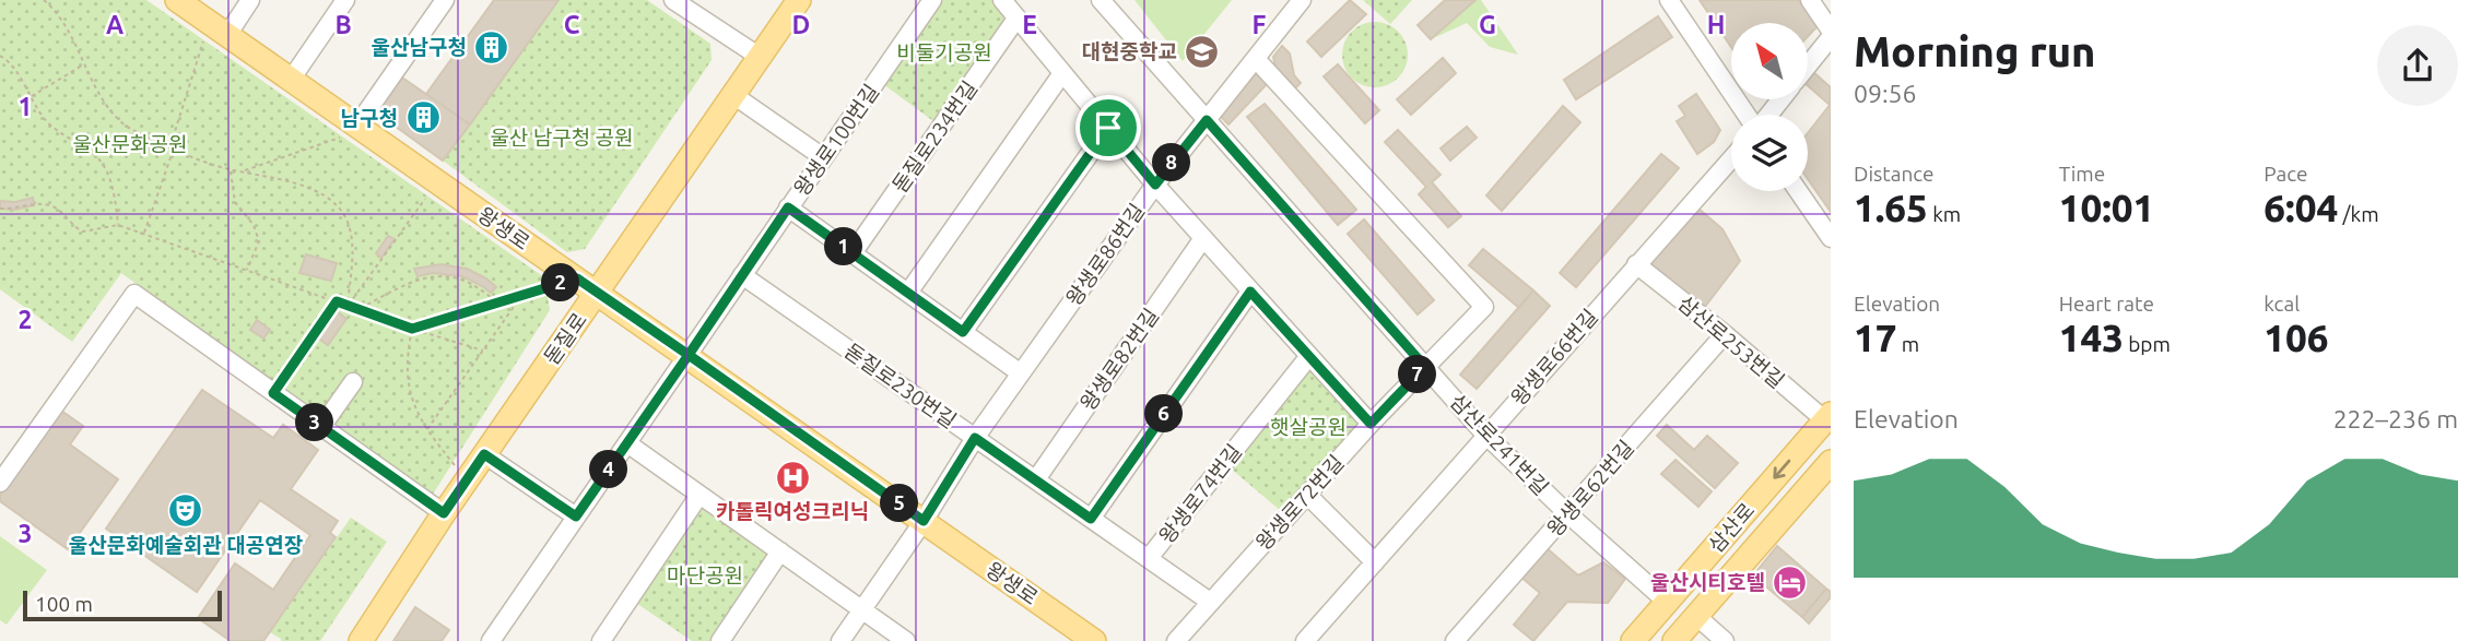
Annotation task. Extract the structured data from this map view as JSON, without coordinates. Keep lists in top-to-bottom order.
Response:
{
  "streets": {
    "main road": ["왕생로", "돋질로", "삼산로"],
    "street": [
      "돋질로234번길",
      "왕생로100번길",
      "왕생로86번길",
      "삼산로253번길",
      "왕생로66번길",
      "왕생로82번길",
      "돋질로230번길",
      "삼산로241번길",
      "왕생로62번길",
      "왕생로74번길",
      "왕생로72번길"
    ]
  },
  "crossings": [
    ["왕생로100번길", "왕생로"],
    ["왕생로100번길", "돋질로230번길"],
    ["왕생로", "왕생로86번길"],
    ["왕생로", "돋질로"],
    ["왕생로86번길", "돋질로230번길"],
    ["왕생로86번길", "삼산로241번길"],
    ["왕생로86번길", "왕생로72번길"],
    ["삼산로253번길", "왕생로66번길"],
    ["삼산로253번길", "왕생로62번길"],
    ["삼산로253번길", "삼산로"],
    ["왕생로66번길", "삼산로241번길"],
    ["왕생로82번길", "돋질로230번길"],
    ["돋질로230번길", "왕생로74번길"],
    ["돋질로230번길", "왕생로72번길"],
    ["삼산로241번길", "왕생로62번길"],
    ["삼산로241번길", "왕생로72번길"],
    ["삼산로241번길", "삼산로"]
  ],
  "parks": [
    "비둘기공원",
    "울산 남구청 공원",
    "울산문화공원",
    "햇살공원",
    "마단공원"
  ],
  "places": {
    "building": ["울산남구청", "남구청"],
    "school or university": ["대현중학교"],
    "hospital": ["카톨릭여성크리닉"],
    "theatre": ["울산문화예술회관 대공연장"],
    "hotel": ["울산시티호텔"]
  },
  "scale_bar": "100 m",
  "north": "top left",
  "page": {
    "heading": ["Morning run", "09:56"],
    "stats": [
      ["Distance", "1.65 km"],
      ["Time", "10:01"],
      ["Pace", "6:04 /km"],
      ["Elevation", "17 m"],
      ["Heart rate", "143 bpm"],
      ["kcal", "106"]
    ],
    "pins": [
      "8",
      "1",
      "2",
      "7",
      "6",
      "3",
      "4",
      "5"
    ],
    "chart": ["Elevation", "222–236 m"],
    "scale": "100 m"
  },
  "grid": {
    "columns": [
      "A",
      "B",
      "C",
      "D",
      "E",
      "F",
      "G",
      "H"
    ],
    "rows": ["1", "2", "3"]
  }
}
